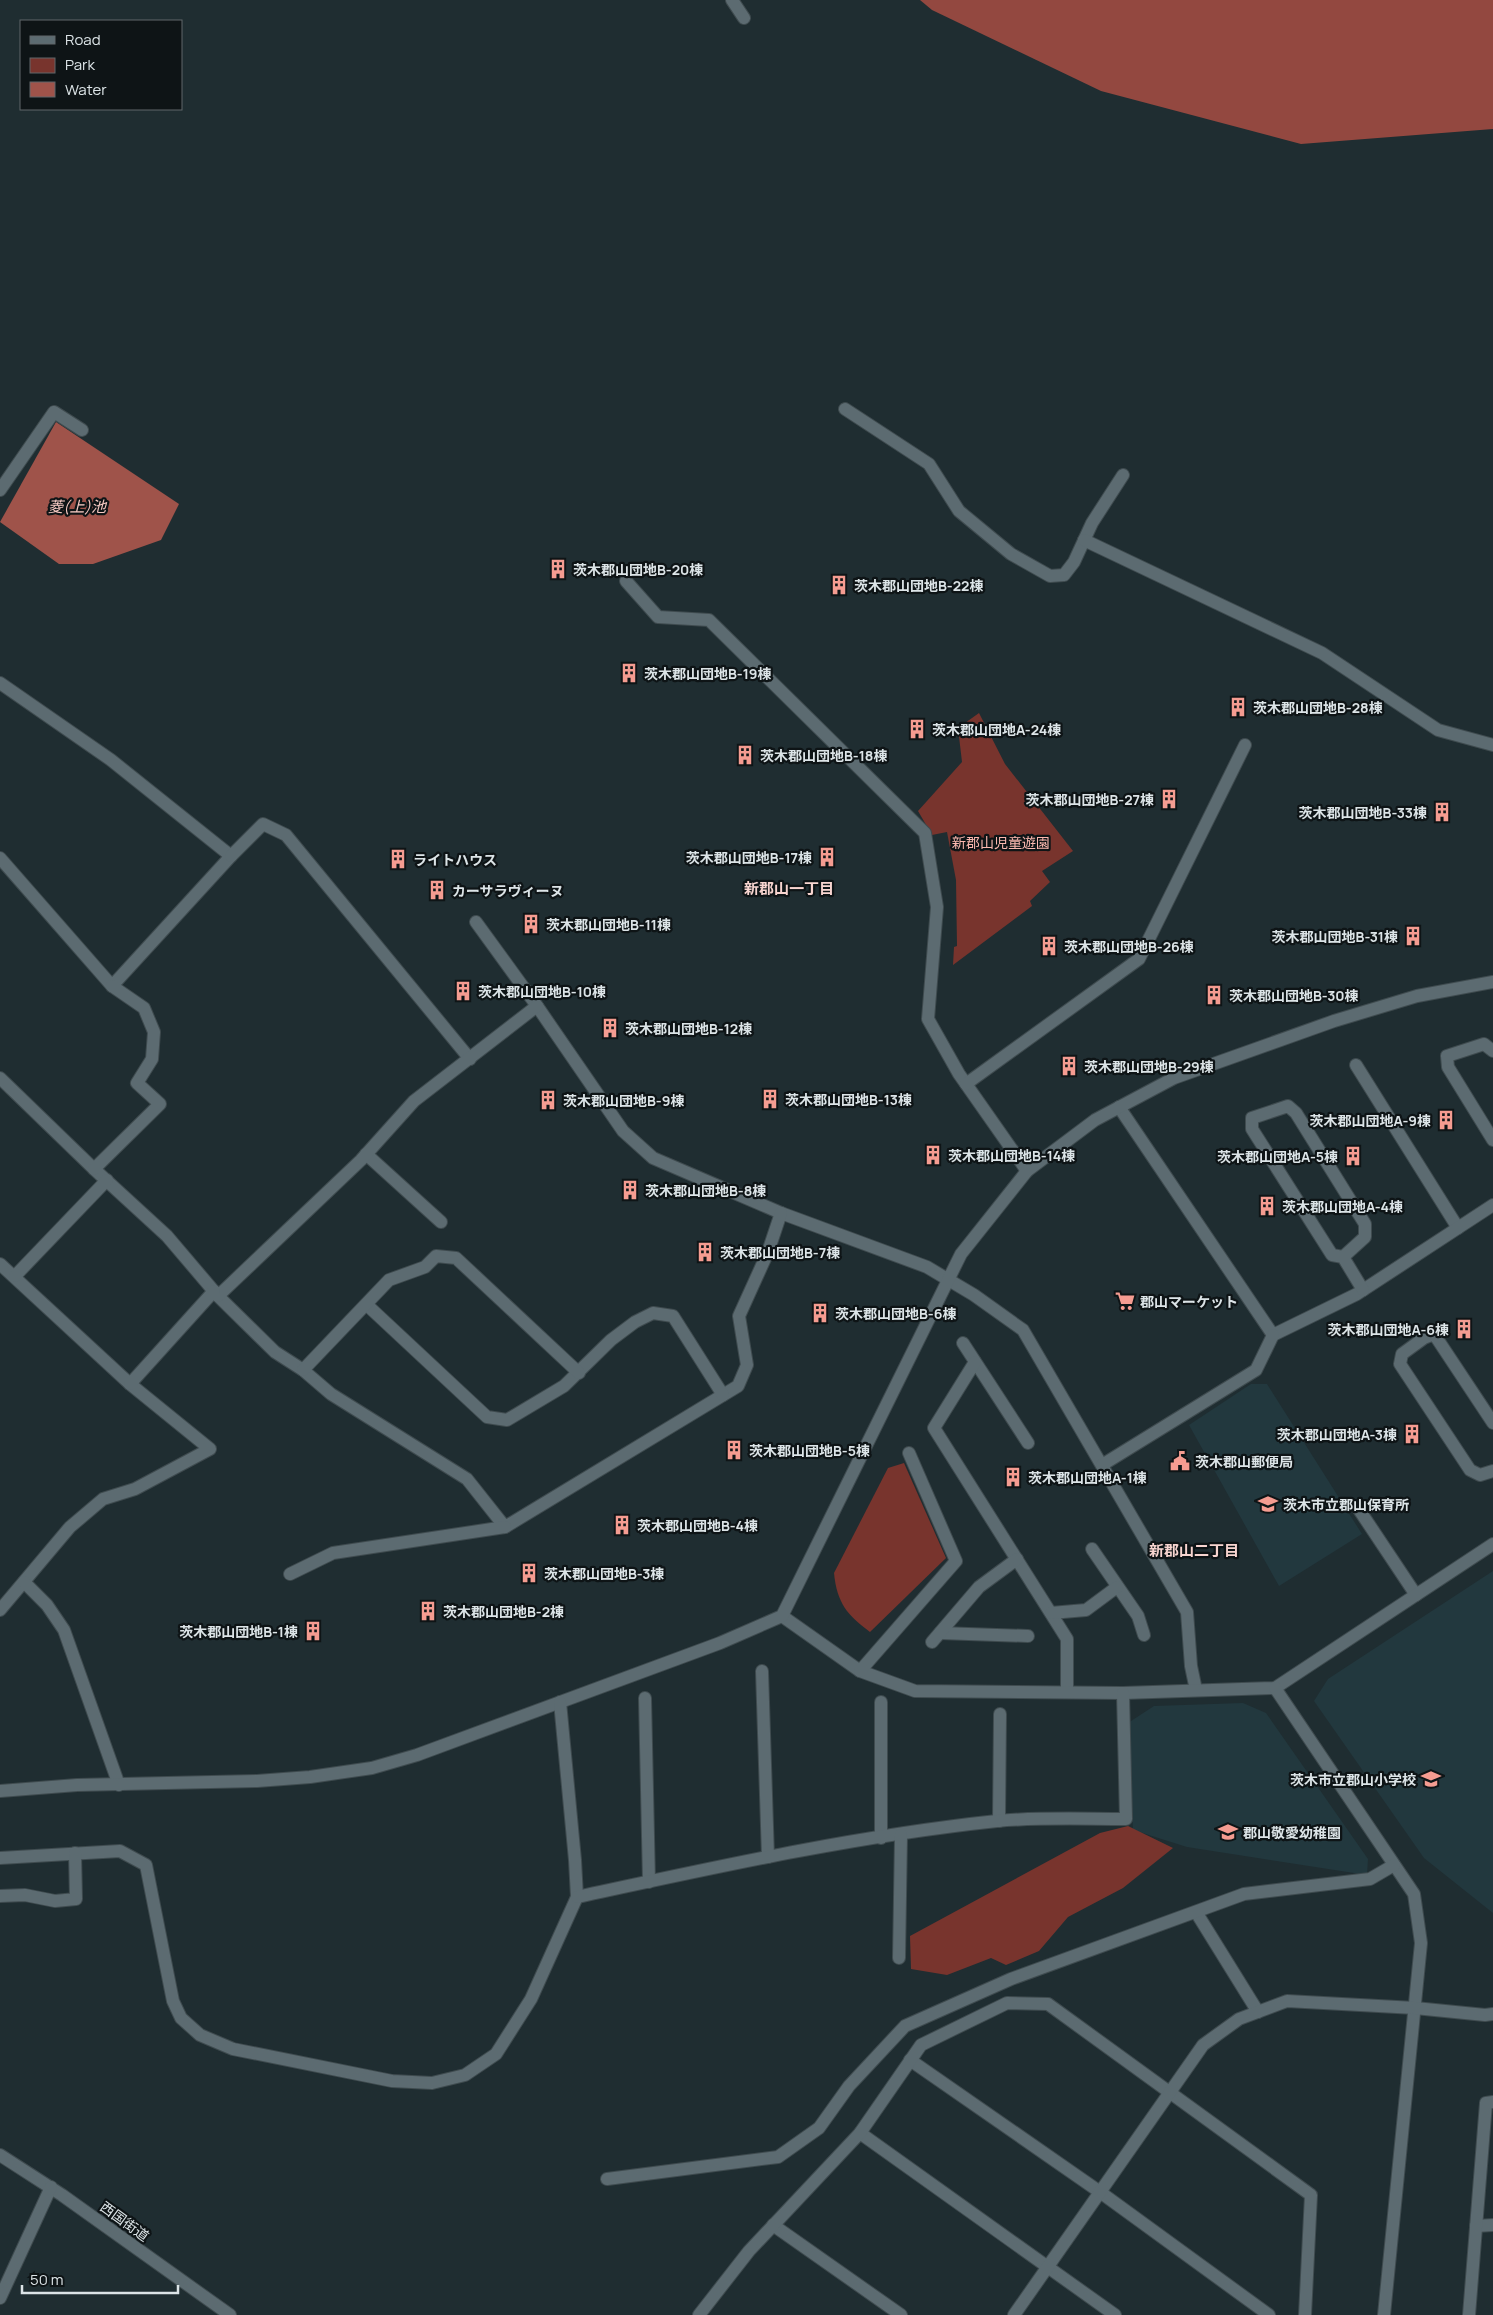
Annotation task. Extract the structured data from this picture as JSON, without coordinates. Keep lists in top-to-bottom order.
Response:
{
  "streets": {
    "street": ["西国街道"]
  },
  "districts": ["新郡山一丁目", "新郡山二丁目"],
  "water": ["菱(上)池"],
  "parks": ["新郡山児童遊園"],
  "places": {
    "building": [
      "茨木郡山団地B-20棟",
      "茨木郡山団地B-22棟",
      "茨木郡山団地B-19棟",
      "茨木郡山団地B-28棟",
      "茨木郡山団地A-24棟",
      "茨木郡山団地B-18棟",
      "茨木郡山団地B-27棟",
      "茨木郡山団地B-33棟",
      "茨木郡山団地B-17棟",
      "ライトハウス",
      "カーサラヴィーヌ",
      "茨木郡山団地B-11棟",
      "茨木郡山団地B-31棟",
      "茨木郡山団地B-26棟",
      "茨木郡山団地B-10棟",
      "茨木郡山団地B-30棟",
      "茨木郡山団地B-12棟",
      "茨木郡山団地B-29棟",
      "茨木郡山団地B-13棟",
      "茨木郡山団地B-9棟",
      "茨木郡山団地A-9棟",
      "茨木郡山団地B-14棟",
      "茨木郡山団地A-5棟",
      "茨木郡山団地B-8棟",
      "茨木郡山団地A-4棟",
      "茨木郡山団地B-7棟",
      "茨木郡山団地B-6棟",
      "茨木郡山団地A-6棟",
      "茨木郡山団地A-3棟",
      "茨木郡山団地B-5棟",
      "茨木郡山団地A-1棟",
      "茨木郡山団地B-4棟",
      "茨木郡山団地B-3棟",
      "茨木郡山団地B-2棟",
      "茨木郡山団地B-1棟"
    ],
    "supermarket": ["郡山マーケット"],
    "public building": ["茨木郡山郵便局"],
    "school or university": ["茨木市立郡山保育所", "茨木市立郡山小学校", "郡山敬愛幼稚園"]
  },
  "legend": ["Road", "Park", "Water"],
  "scale_bar": "50 m"
}
